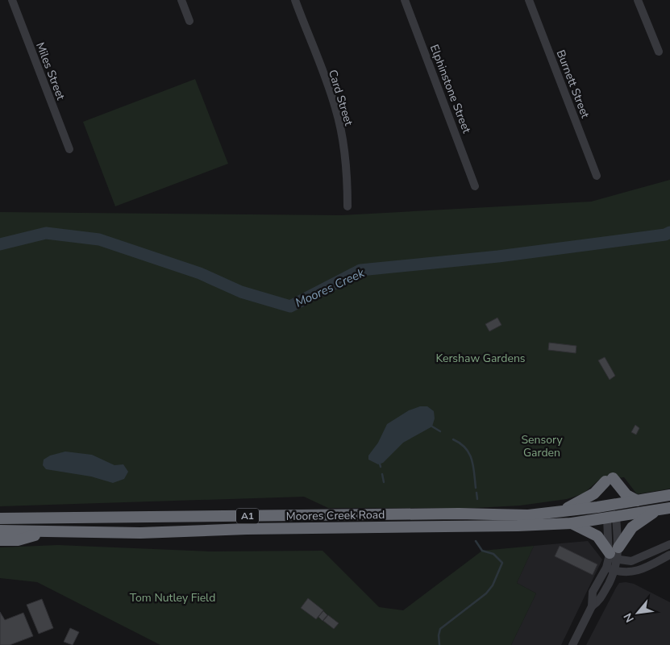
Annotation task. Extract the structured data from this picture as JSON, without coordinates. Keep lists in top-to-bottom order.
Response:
{
  "streets": {
    "highway": ["Moores Creek Road", "A1"],
    "street": [
      "Miles Street",
      "Burnett Street",
      "Elphinstone Street",
      "Card Street"
    ]
  },
  "water": ["Moores Creek"],
  "parks": ["Kershaw Gardens", "Sensory Garden", "Tom Nutley Field"],
  "north": "bottom left"
}
